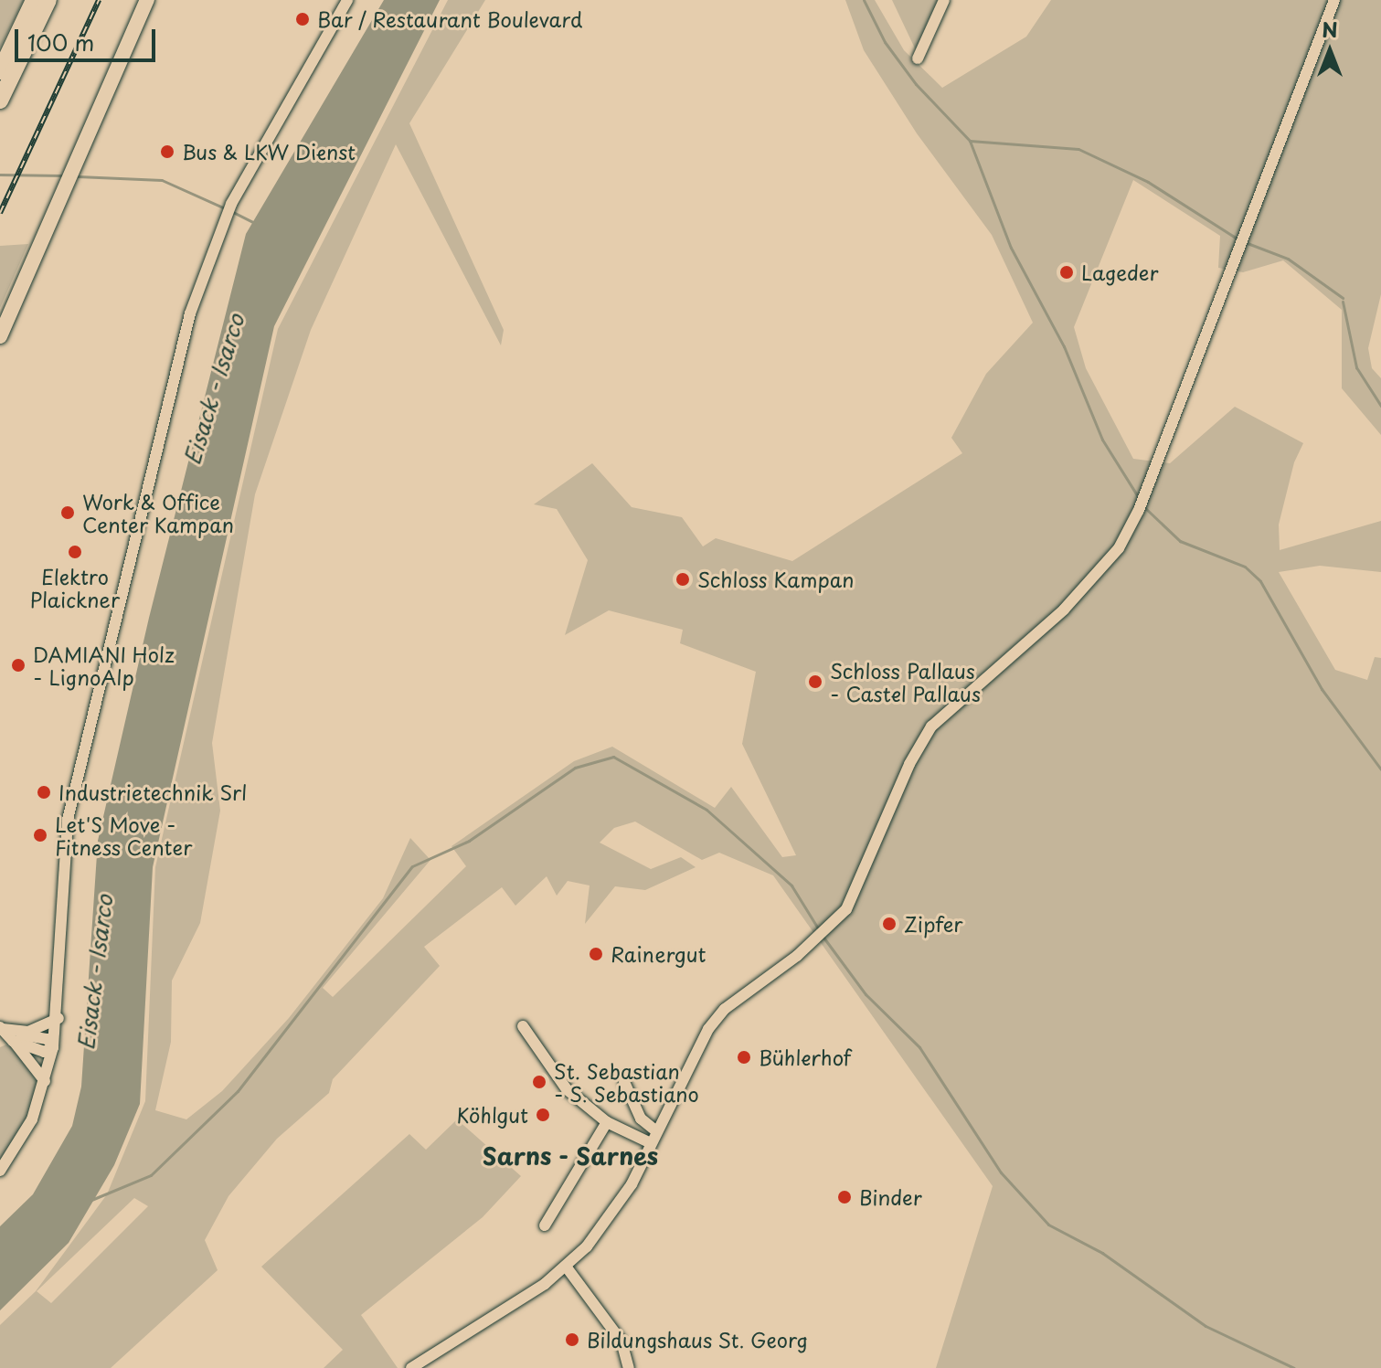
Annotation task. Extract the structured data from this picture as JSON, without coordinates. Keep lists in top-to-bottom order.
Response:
{
  "districts": ["Sarns - Sarnes"],
  "water": ["Eisack - Isarco"],
  "places": [
    "Bar / Restaurant Boulevard",
    "Bus & LKW Dienst",
    "Lageder",
    "Work & Office Center Kampan",
    "Elektro Plaickner",
    "Schloss Kampan",
    "DAMIANI Holz - LignoAlp",
    "Schloss Pallaus - Castel Pallaus",
    "Industrietechnik Srl",
    "Let'S Move - Fitness Center",
    "Zipfer",
    "Rainergut",
    "Bühlerhof",
    "St. Sebastian - S. Sebastiano",
    "Köhlgut",
    "Binder",
    "Bildungshaus St. Georg"
  ],
  "scale_bar": "100 m",
  "north": "top"
}
